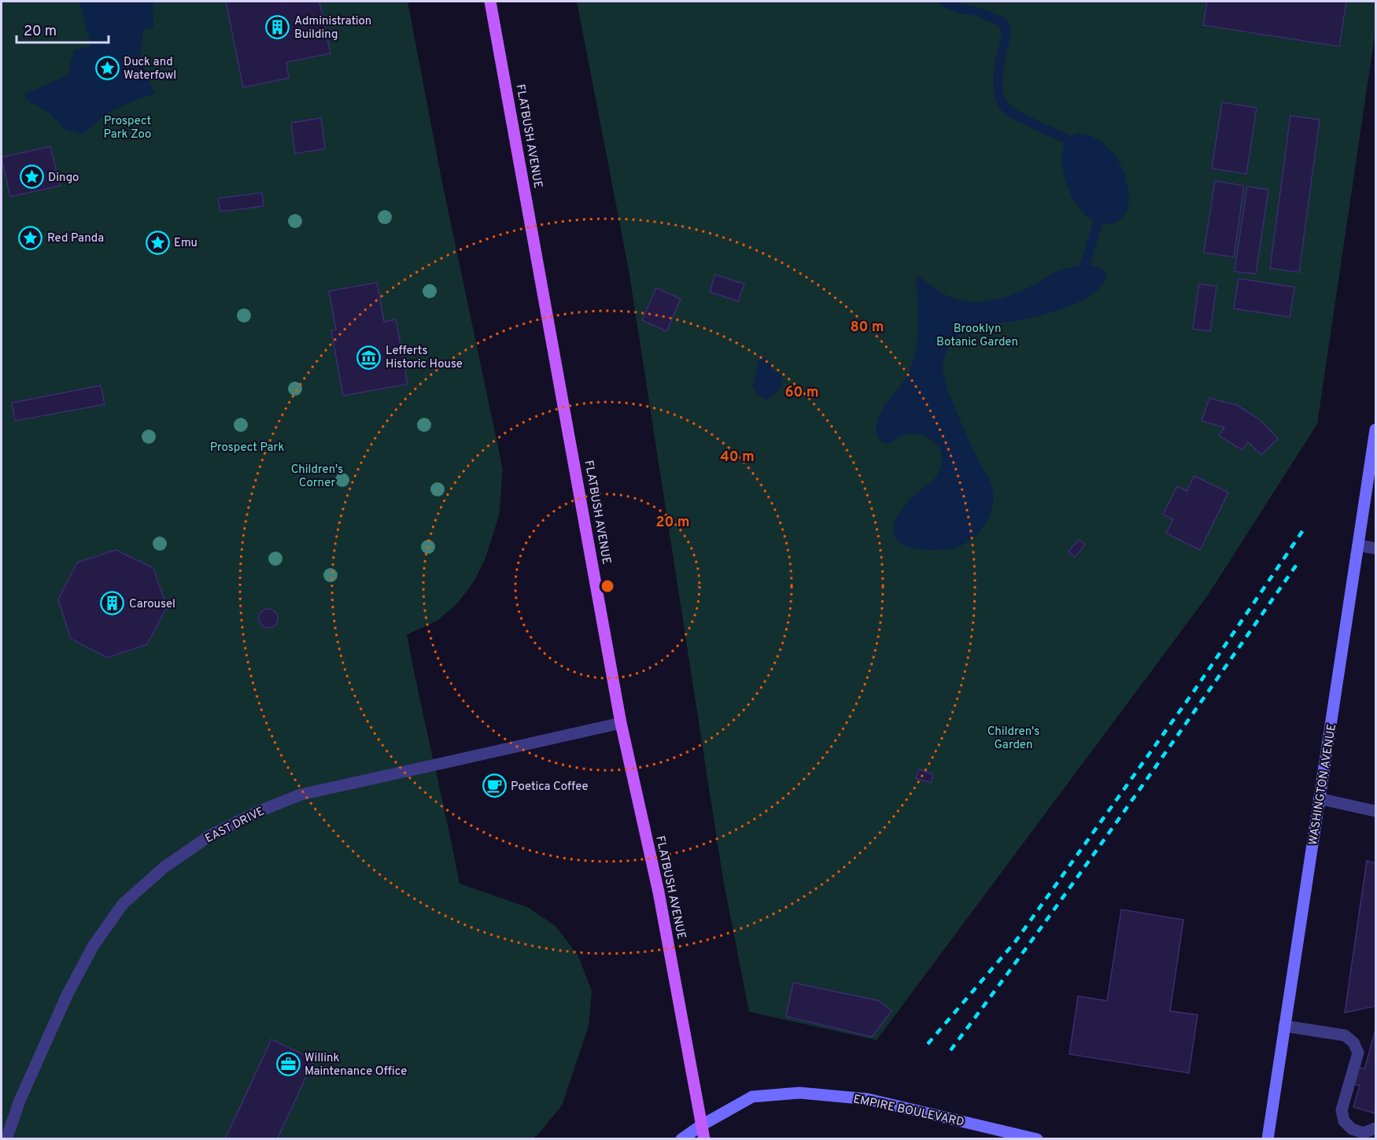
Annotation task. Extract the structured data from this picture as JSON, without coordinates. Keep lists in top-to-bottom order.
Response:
{
  "streets": {
    "main road": ["FLATBUSH AVENUE", "WASHINGTON AVENUE", "EMPIRE BOULEVARD"],
    "street": ["EAST DRIVE"]
  },
  "crossings": [
    ["FLATBUSH AVENUE", "EAST DRIVE"],
    ["FLATBUSH AVENUE", "EMPIRE BOULEVARD"]
  ],
  "parks": [
    "Prospect Park Zoo",
    "Brooklyn Botanic Garden",
    "Prospect Park",
    "Children's Corner",
    "Children's Garden"
  ],
  "places": {
    "building": ["Administration Building", "Carousel"],
    "place": [
      "Duck and Waterfowl",
      "Dingo",
      "Red Panda",
      "Emu"
    ],
    "museum": ["Lefferts Historic House"],
    "cafe": ["Poetica Coffee"],
    "office": ["Willink Maintenance Office"]
  },
  "scale_bar": "20 m",
  "rings": [
    "80 m",
    "60 m",
    "40 m",
    "20 m"
  ]
}
